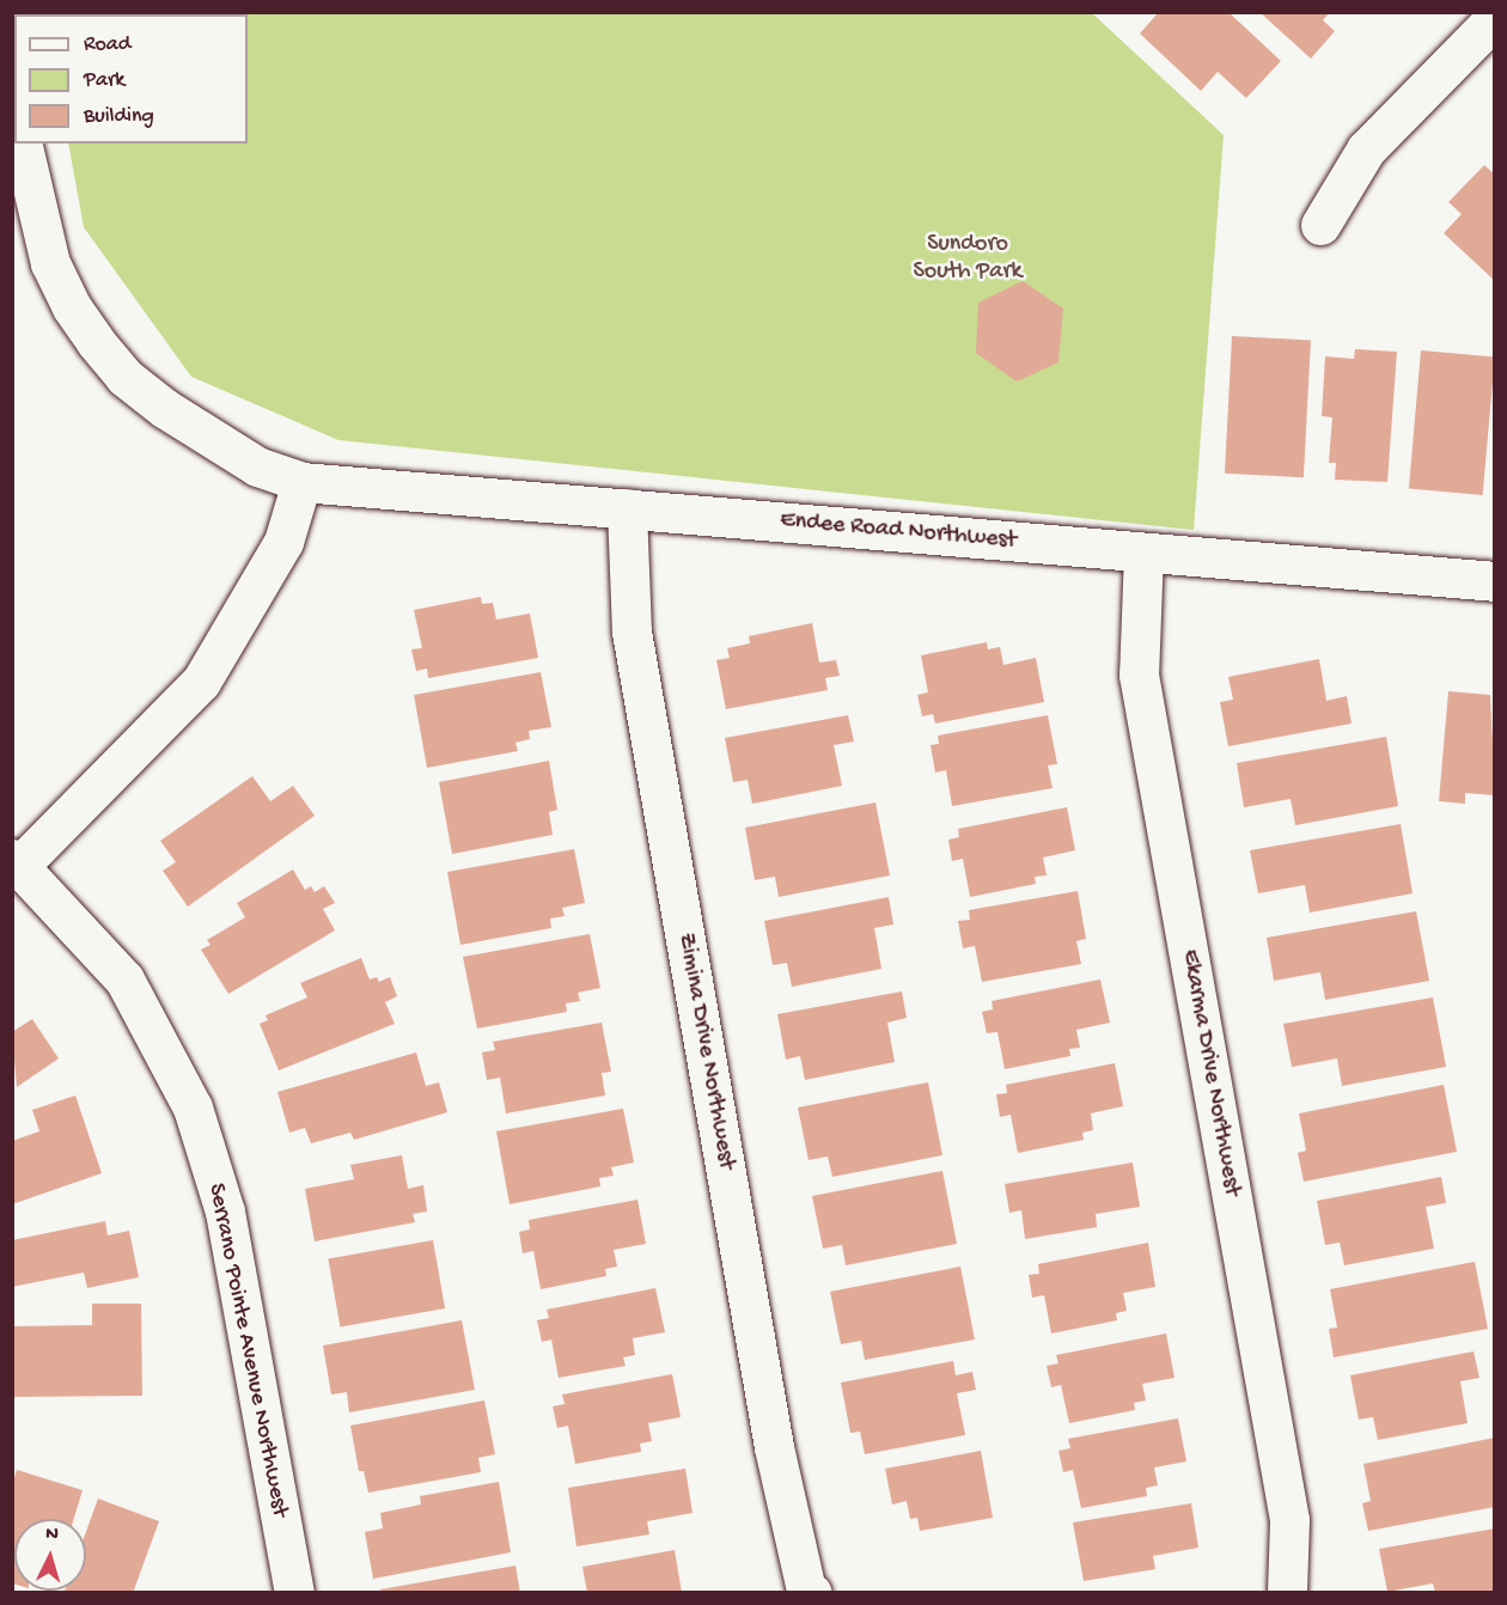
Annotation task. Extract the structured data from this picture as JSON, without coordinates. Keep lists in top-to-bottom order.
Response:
{
  "streets": {
    "street": [
      "Endee Road Northwest",
      "Zimina Drive Northwest",
      "Ekarma Drive Northwest",
      "Serrano Pointe Avenue Northwest"
    ]
  },
  "crossings": [
    ["Endee Road Northwest", "Zimina Drive Northwest"],
    ["Endee Road Northwest", "Ekarma Drive Northwest"]
  ],
  "parks": ["Sundoro South Park"],
  "legend": ["Road", "Park", "Building"],
  "north": "top"
}
